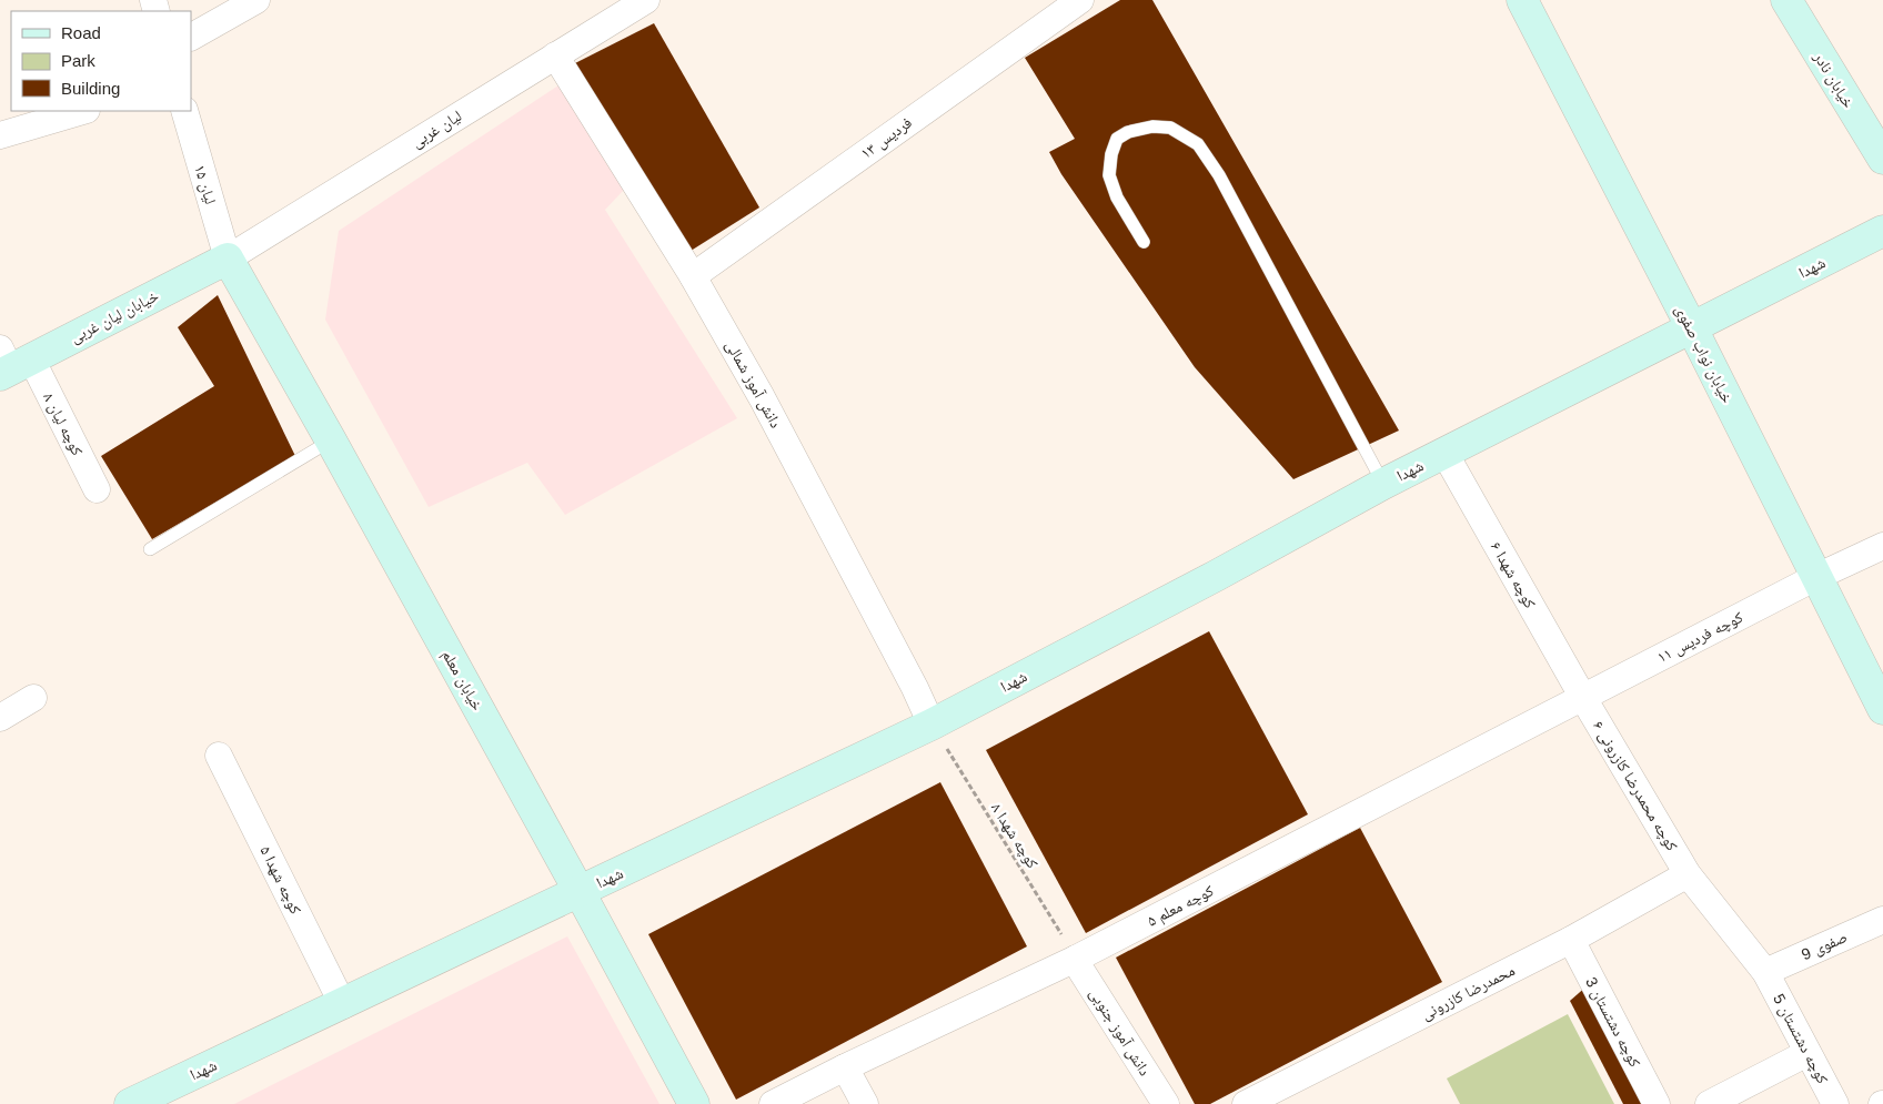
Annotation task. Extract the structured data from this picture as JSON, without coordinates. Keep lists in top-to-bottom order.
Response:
{
  "streets": {
    "street": [
      "خیابان نادر",
      "لیان غربی",
      "فردیس ۱۳",
      "لیان ۱۵",
      "شهدا",
      "خیابان لیان غربی",
      "خیابان نواب صفوی",
      "دانش آموز شمالی",
      "کوچه لیان ۸",
      "کوچه شهدا ۶",
      "کوچه فردیس ۱۱",
      "خیابان معلم",
      "کوچه محمدرضا کازرونی ۶",
      "کوچه شهدا ۵",
      "کوچه معلم ۵",
      "صفوی 9",
      "محمدرضا کازرونی",
      "کوچه دشتستان 3",
      "دانش آموز جنوبی",
      "کوچه دشتستان 5"
    ],
    "path": ["کوچه شهدا ۸"]
  },
  "crossings": [
    ["لیان غربی", "لیان ۱۵"],
    ["لیان غربی", "خیابان لیان غربی"],
    ["لیان غربی", "دانش آموز شمالی"],
    ["لیان غربی", "خیابان معلم"],
    ["فردیس ۱۳", "دانش آموز شمالی"],
    ["لیان ۱۵", "خیابان لیان غربی"],
    ["لیان ۱۵", "خیابان معلم"],
    ["شهدا", "خیابان نواب صفوی"],
    ["شهدا", "دانش آموز شمالی"],
    ["شهدا", "کوچه شهدا ۶"],
    ["شهدا", "خیابان معلم"],
    ["شهدا", "کوچه شهدا ۸"],
    ["شهدا", "کوچه شهدا ۵"],
    ["خیابان لیان غربی", "کوچه لیان ۸"],
    ["خیابان لیان غربی", "خیابان معلم"],
    ["خیابان نواب صفوی", "کوچه فردیس ۱۱"],
    ["دانش آموز شمالی", "کوچه شهدا ۸"],
    ["کوچه شهدا ۶", "کوچه فردیس ۱۱"],
    ["کوچه شهدا ۶", "کوچه محمدرضا کازرونی ۶"],
    ["کوچه شهدا ۶", "کوچه معلم ۵"],
    ["کوچه فردیس ۱۱", "کوچه محمدرضا کازرونی ۶"],
    ["کوچه فردیس ۱۱", "کوچه معلم ۵"],
    ["کوچه محمدرضا کازرونی ۶", "کوچه معلم ۵"],
    ["کوچه محمدرضا کازرونی ۶", "صفوی 9"],
    ["کوچه محمدرضا کازرونی ۶", "محمدرضا کازرونی"],
    ["کوچه محمدرضا کازرونی ۶", "کوچه دشتستان 5"],
    ["کوچه شهدا ۸", "کوچه معلم ۵"],
    ["کوچه شهدا ۸", "دانش آموز جنوبی"],
    ["کوچه معلم ۵", "دانش آموز جنوبی"],
    ["صفوی 9", "کوچه دشتستان 5"],
    ["محمدرضا کازرونی", "کوچه دشتستان 3"]
  ],
  "legend": ["Road", "Park", "Building"]
}
